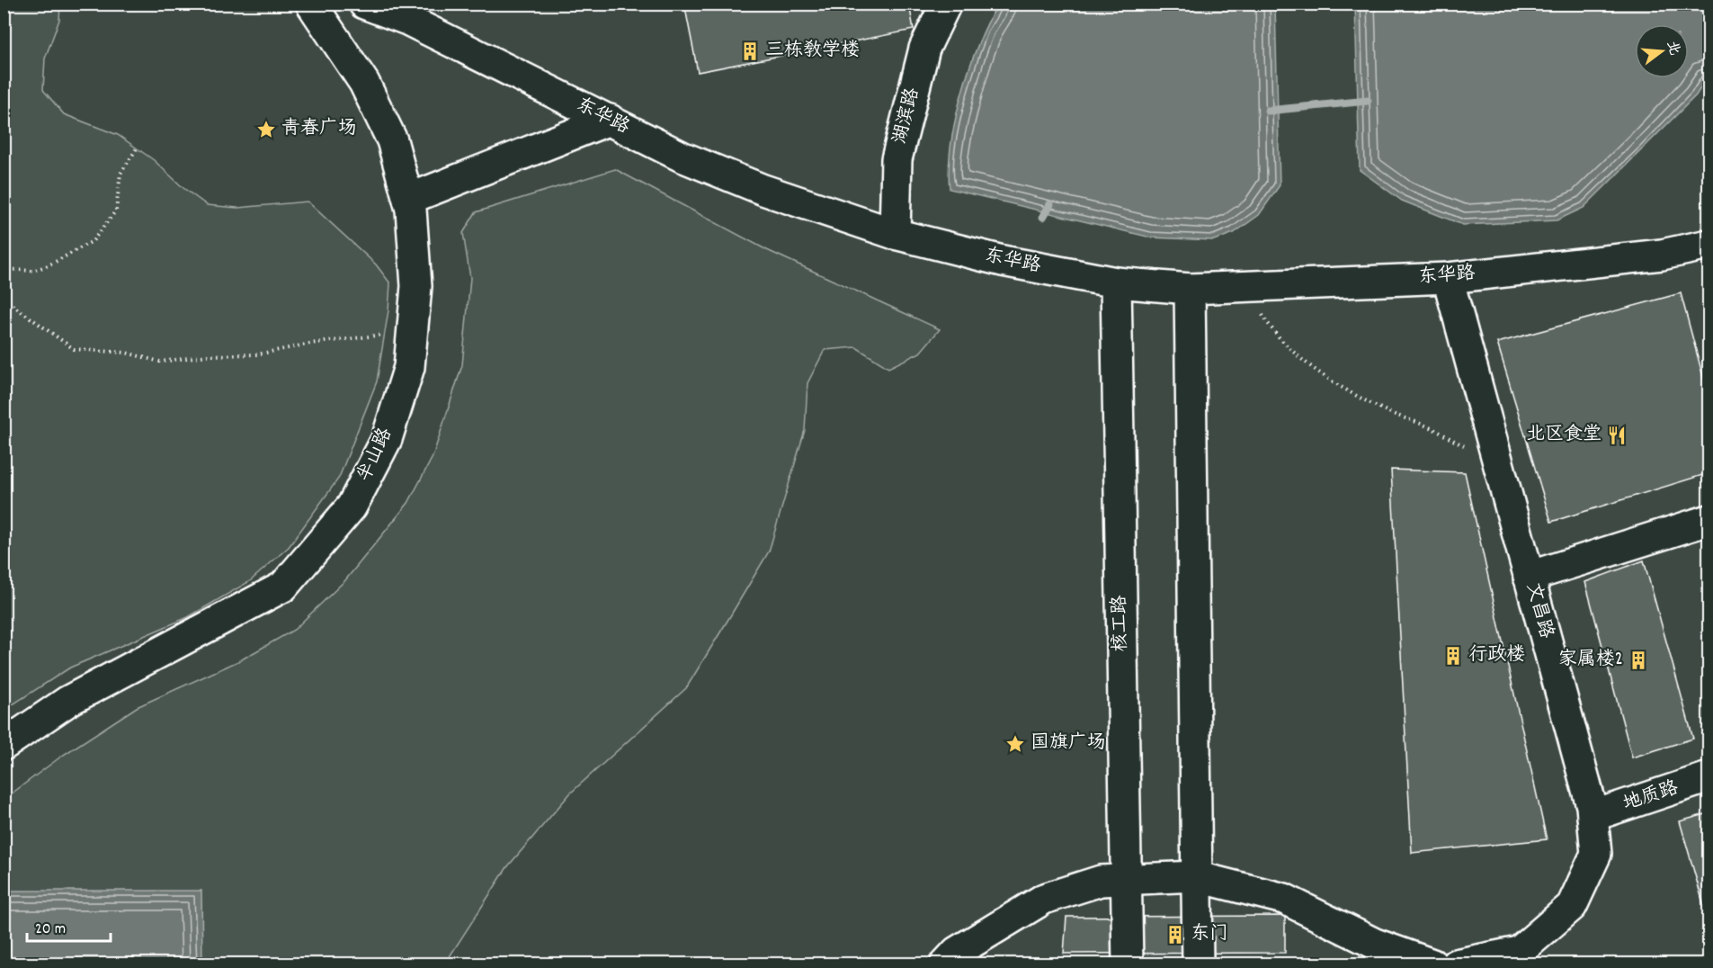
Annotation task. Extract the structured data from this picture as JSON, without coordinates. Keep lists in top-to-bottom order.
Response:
{
  "streets": {
    "lane": [
      "湖滨路",
      "东华路",
      "半山路",
      "文昌路",
      "核工路",
      "地质路"
    ]
  },
  "crossings": [
    ["湖滨路", "东华路"],
    ["东华路", "文昌路"],
    ["东华路", "核工路"],
    ["文昌路", "地质路"]
  ],
  "places": {
    "building": [
      "三栋教学楼",
      "行政楼",
      "家属楼2",
      "东门"
    ],
    "place": ["青春广场", "国旗广场"],
    "restaurant": ["北区食堂"]
  },
  "scale_bar": "20 m",
  "north": "right"
}
